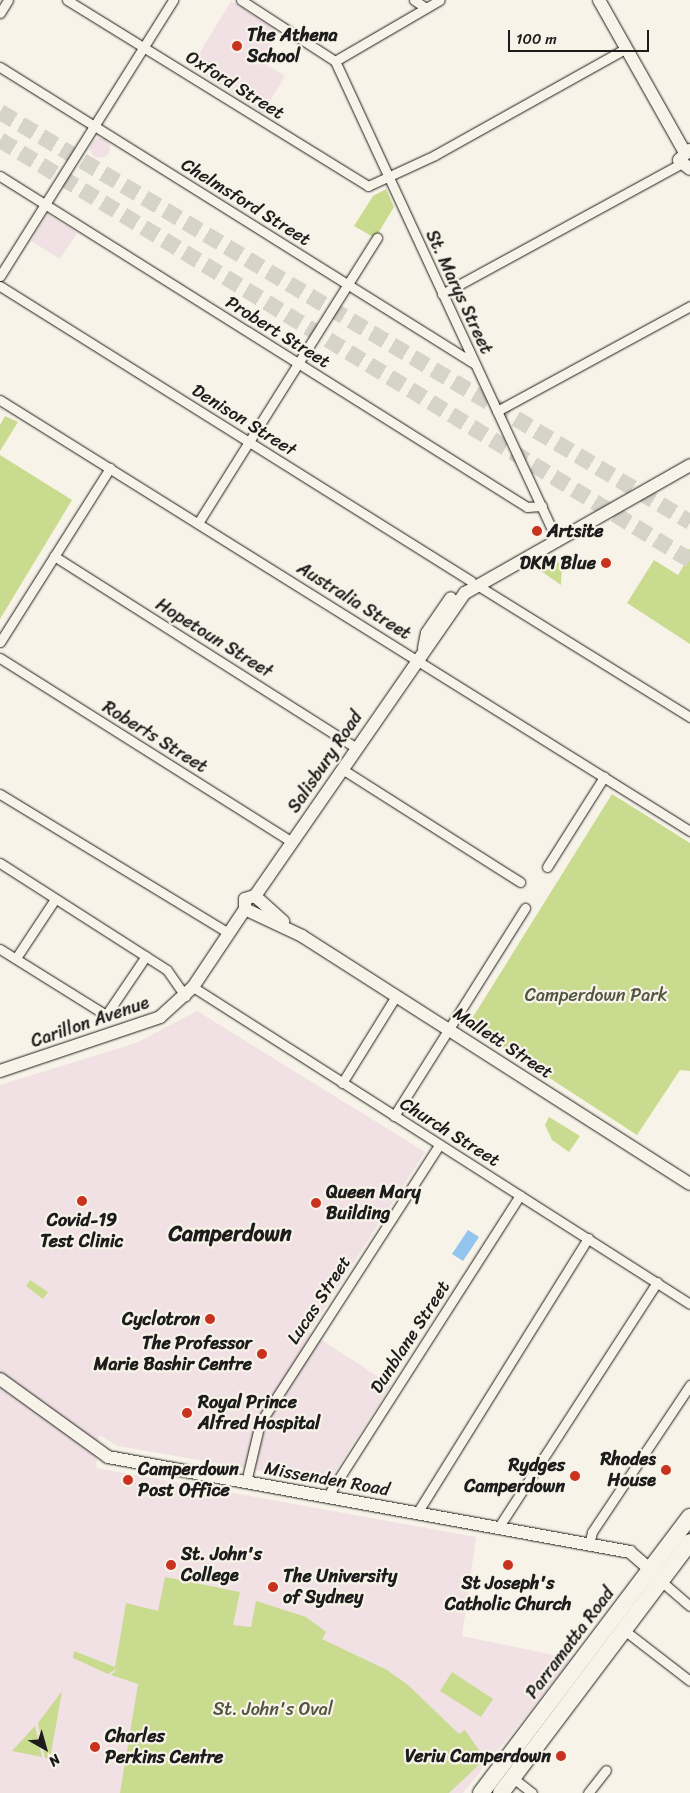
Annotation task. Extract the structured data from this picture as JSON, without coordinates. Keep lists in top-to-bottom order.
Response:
{
  "streets": {
    "highway": ["Parramatta Road"],
    "main road": [
      "Salisbury Road",
      "Carillon Avenue",
      "Mallett Street",
      "Missenden Road"
    ],
    "street": [
      "Oxford Street",
      "Chelmsford Street",
      "St. Marys Street",
      "Probert Street",
      "Denison Street",
      "Australia Street",
      "Hopetoun Street",
      "Roberts Street",
      "Church Street",
      "Lucas Street",
      "Dunblane Street"
    ]
  },
  "crossings": [
    ["Oxford Street", "St. Marys Street"],
    ["Chelmsford Street", "St. Marys Street"],
    ["St. Marys Street", "Probert Street"],
    ["St. Marys Street", "Salisbury Road"],
    ["Denison Street", "Salisbury Road"],
    ["Australia Street", "Salisbury Road"],
    ["Hopetoun Street", "Salisbury Road"],
    ["Roberts Street", "Salisbury Road"],
    ["Salisbury Road", "Mallett Street"],
    ["Carillon Avenue", "Church Street"],
    ["Church Street", "Lucas Street"],
    ["Church Street", "Dunblane Street"],
    ["Lucas Street", "Missenden Road"],
    ["Dunblane Street", "Missenden Road"],
    ["Missenden Road", "Parramatta Road"]
  ],
  "districts": ["Camperdown"],
  "parks": ["Camperdown Park", "St. John's Oval"],
  "places": [
    "The Athena School",
    "Artsite",
    "DKM Blue",
    "Covid-19 Test Clinic",
    "Queen Mary Building",
    "Cyclotron",
    "The Professor Marie Bashir Centre",
    "Royal Prince Alfred Hospital",
    "Rhodes House",
    "Rydges Camperdown",
    "Camperdown Post Office",
    "St. John's College",
    "St Joseph's Catholic Church",
    "The University of Sydney",
    "Charles Perkins Centre",
    "Veriu Camperdown"
  ],
  "scale_bar": "100 m",
  "north": "bottom right"
}
